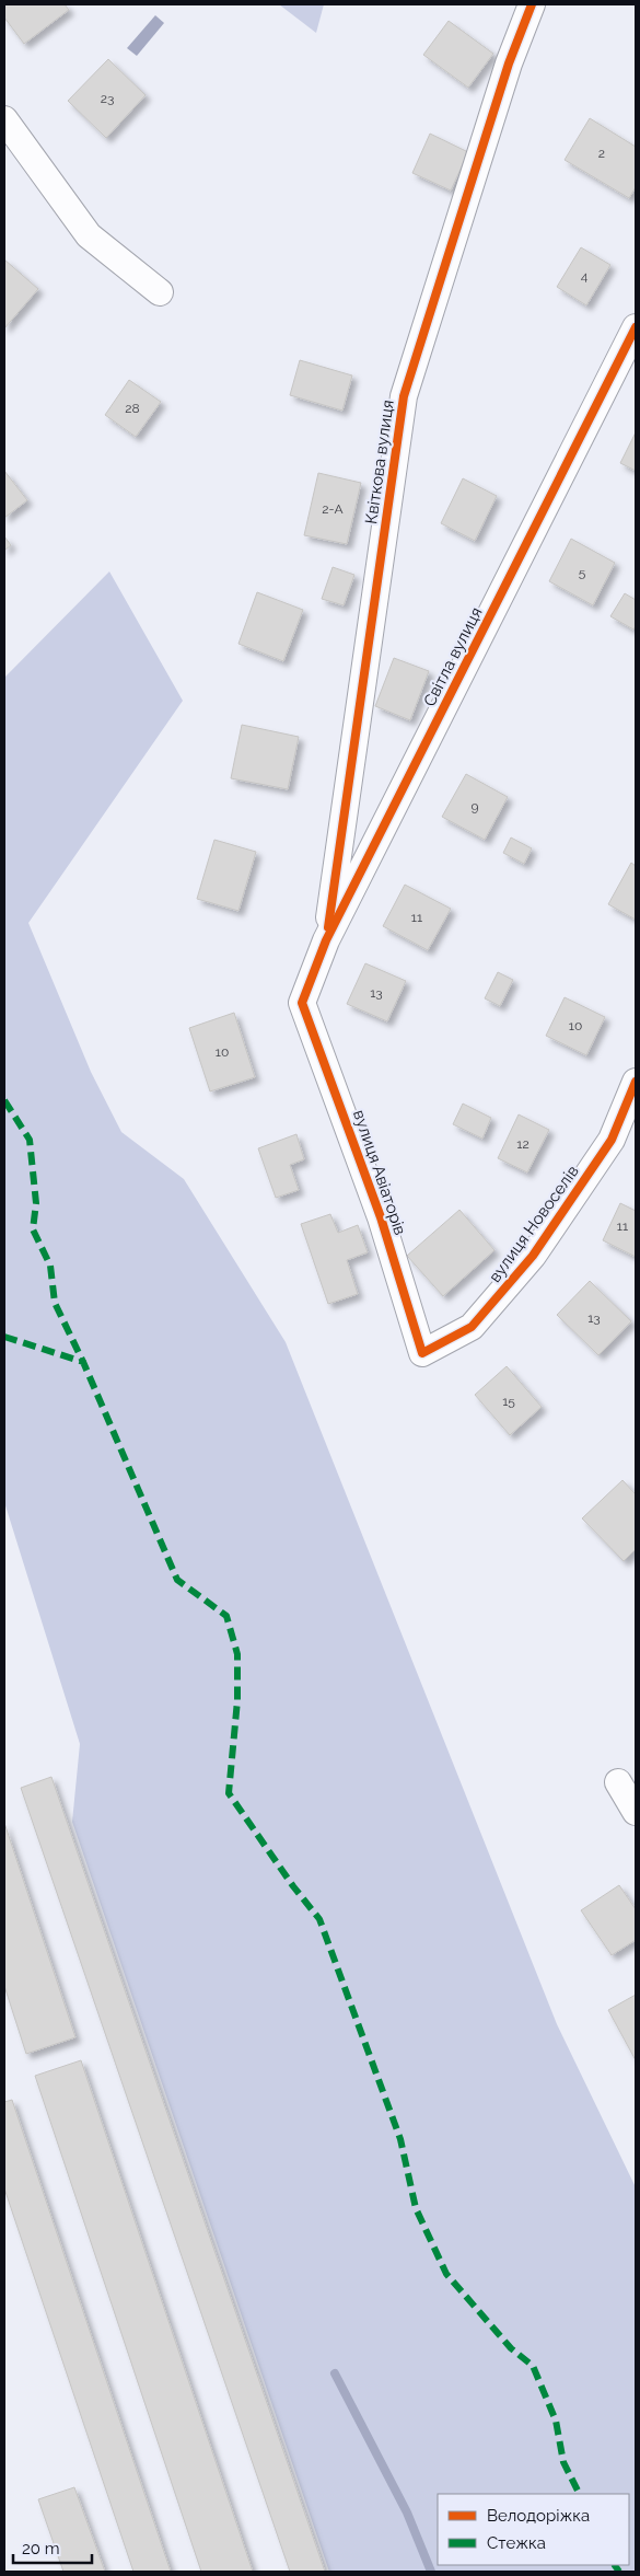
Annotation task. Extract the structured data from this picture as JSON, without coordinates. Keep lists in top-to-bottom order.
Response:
{
  "streets": {
    "street": [
      "Квіткова вулиця",
      "Світла вулиця",
      "вулиця Авіаторів",
      "вулиця Новоселів"
    ]
  },
  "crossings": [
    ["Квіткова вулиця", "Світла вулиця"],
    ["Світла вулиця", "вулиця Авіаторів"],
    ["вулиця Авіаторів", "вулиця Новоселів"]
  ],
  "house_numbers": [
    "23",
    "2",
    "4",
    "28",
    "2-А",
    "5",
    "9",
    "11",
    "13",
    "10",
    "10",
    "12",
    "11",
    "13",
    "15"
  ],
  "legend": ["Велодоріжка", "Стежка"],
  "scale_bar": "20 m"
}
